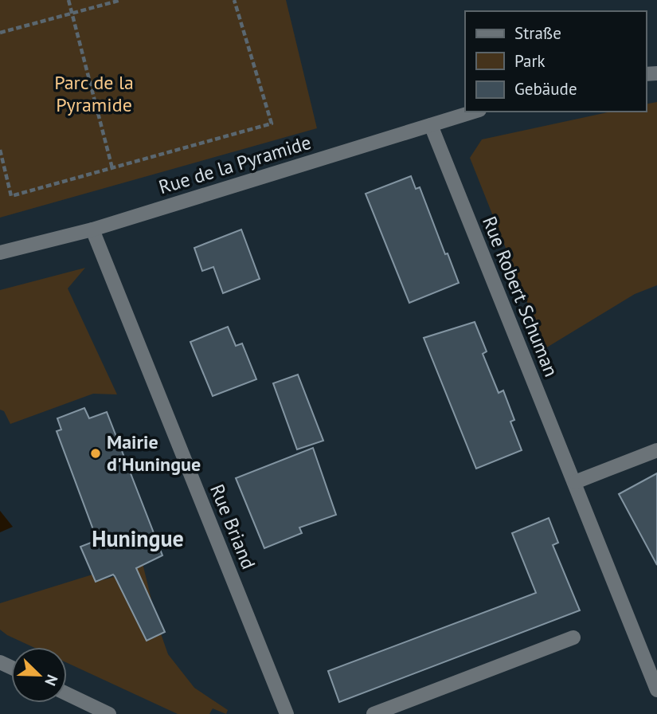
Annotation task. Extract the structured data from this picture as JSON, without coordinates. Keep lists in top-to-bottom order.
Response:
{
  "streets": {
    "street": ["Rue de la Pyramide", "Rue Robert Schuman", "Rue Briand"]
  },
  "crossings": [
    ["Rue de la Pyramide", "Rue Robert Schuman"],
    ["Rue de la Pyramide", "Rue Briand"]
  ],
  "districts": ["Huningue"],
  "parks": ["Parc de la Pyramide"],
  "places": ["Mairie d'Huningue"],
  "legend": ["Straße", "Park", "Gebäude"],
  "north": "bottom right"
}
